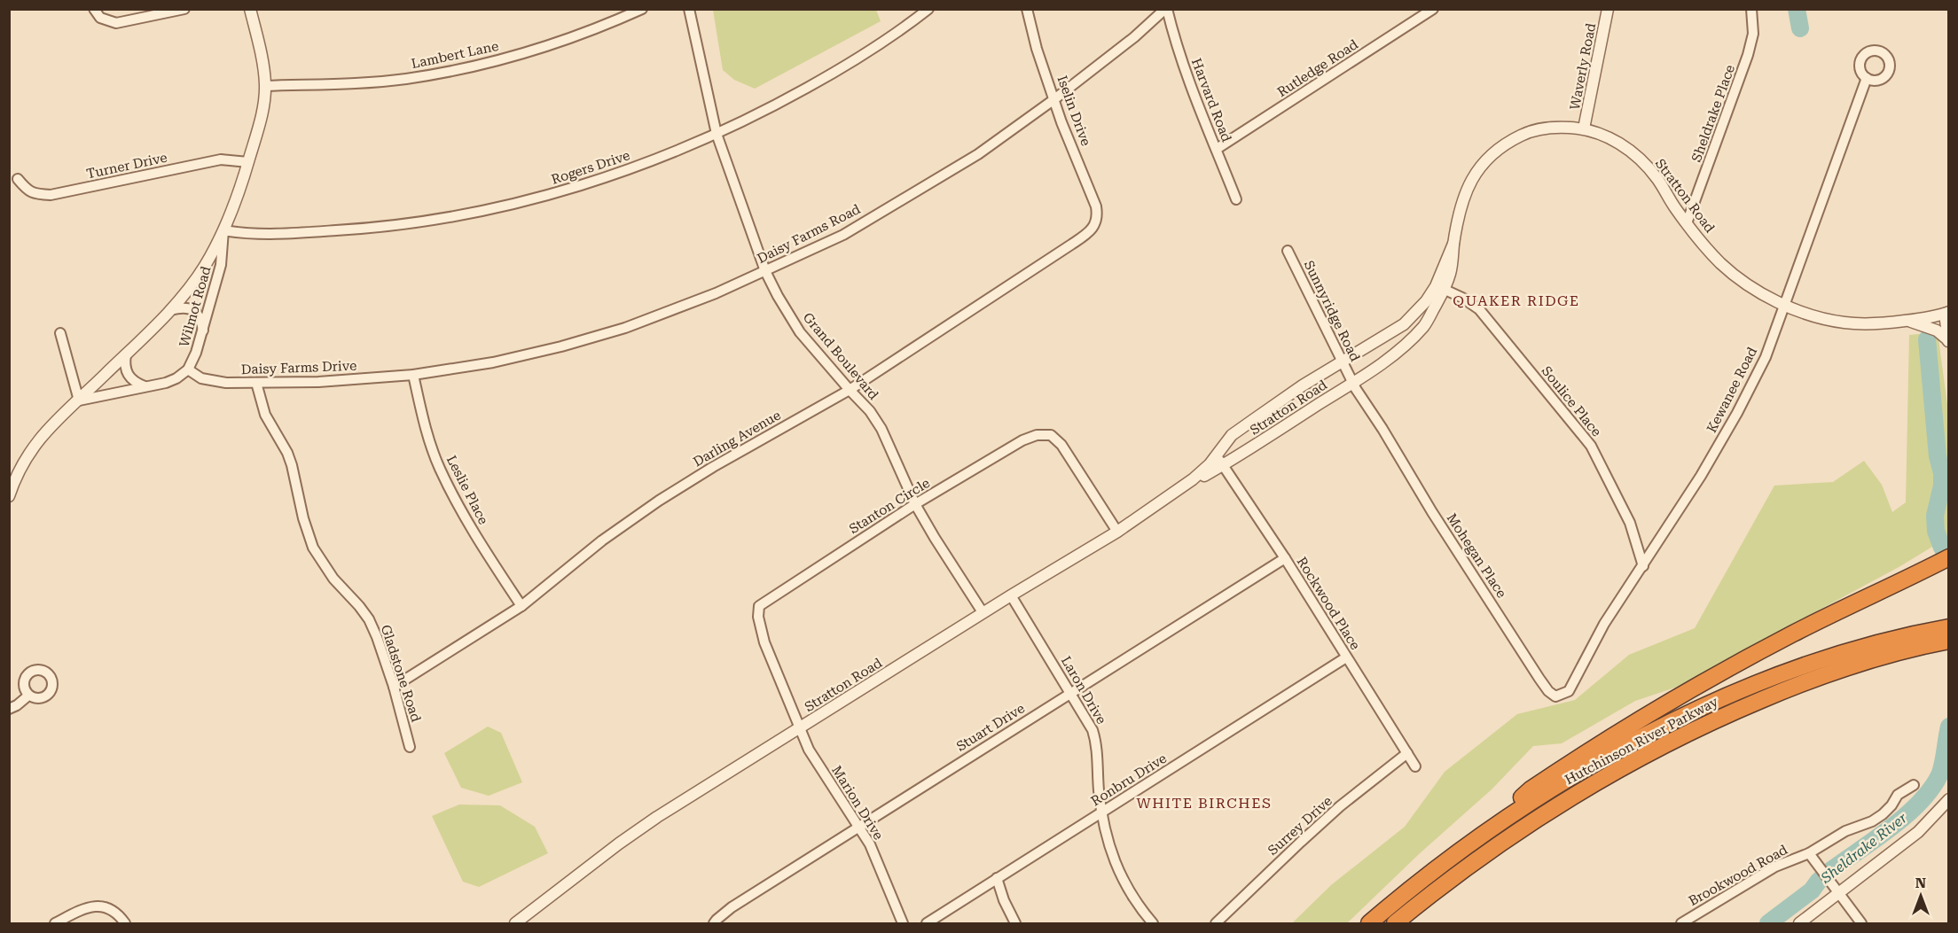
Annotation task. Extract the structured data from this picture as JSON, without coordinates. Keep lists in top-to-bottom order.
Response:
{
  "streets": {
    "highway": ["Hutchinson River Parkway"],
    "street": [
      "Lambert Lane",
      "Waverly Road",
      "Rutledge Road",
      "Harvard Road",
      "Iselin Drive",
      "Sheldrake Place",
      "Turner Drive",
      "Rogers Drive",
      "Stratton Road",
      "Daisy Farms Road",
      "Wilmot Road",
      "Sunnyridge Road",
      "Grand Boulevard",
      "Daisy Farms Drive",
      "Kewanee Road",
      "Soulice Place",
      "Darling Avenue",
      "Leslie Place",
      "Stanton Circle",
      "Mohegan Place",
      "Rockwood Place",
      "Gladstone Road",
      "Laron Drive",
      "Stuart Drive",
      "Ronbru Drive",
      "Marion Drive",
      "Surrey Drive",
      "Brookwood Road"
    ]
  },
  "crossings": [
    ["Lambert Lane", "Wilmot Road"],
    ["Waverly Road", "Stratton Road"],
    ["Rutledge Road", "Harvard Road"],
    ["Harvard Road", "Daisy Farms Road"],
    ["Iselin Drive", "Daisy Farms Road"],
    ["Iselin Drive", "Darling Avenue"],
    ["Sheldrake Place", "Stratton Road"],
    ["Turner Drive", "Wilmot Road"],
    ["Rogers Drive", "Wilmot Road"],
    ["Rogers Drive", "Grand Boulevard"],
    ["Stratton Road", "Sunnyridge Road"],
    ["Stratton Road", "Grand Boulevard"],
    ["Stratton Road", "Kewanee Road"],
    ["Stratton Road", "Soulice Place"],
    ["Stratton Road", "Stanton Circle"],
    ["Stratton Road", "Mohegan Place"],
    ["Stratton Road", "Rockwood Place"],
    ["Stratton Road", "Laron Drive"],
    ["Stratton Road", "Marion Drive"],
    ["Daisy Farms Road", "Grand Boulevard"],
    ["Daisy Farms Road", "Daisy Farms Drive"],
    ["Daisy Farms Road", "Leslie Place"],
    ["Wilmot Road", "Daisy Farms Drive"],
    ["Sunnyridge Road", "Mohegan Place"],
    ["Grand Boulevard", "Darling Avenue"],
    ["Grand Boulevard", "Stanton Circle"],
    ["Daisy Farms Drive", "Leslie Place"],
    ["Daisy Farms Drive", "Gladstone Road"],
    ["Kewanee Road", "Soulice Place"],
    ["Kewanee Road", "Mohegan Place"],
    ["Darling Avenue", "Leslie Place"],
    ["Darling Avenue", "Gladstone Road"],
    ["Stanton Circle", "Marion Drive"],
    ["Rockwood Place", "Stuart Drive"],
    ["Rockwood Place", "Ronbru Drive"],
    ["Rockwood Place", "Surrey Drive"],
    ["Laron Drive", "Stuart Drive"],
    ["Laron Drive", "Ronbru Drive"],
    ["Stuart Drive", "Marion Drive"]
  ],
  "districts": ["QUAKER RIDGE", "WHITE BIRCHES"],
  "water": ["Sheldrake River"],
  "north": "top"
}
